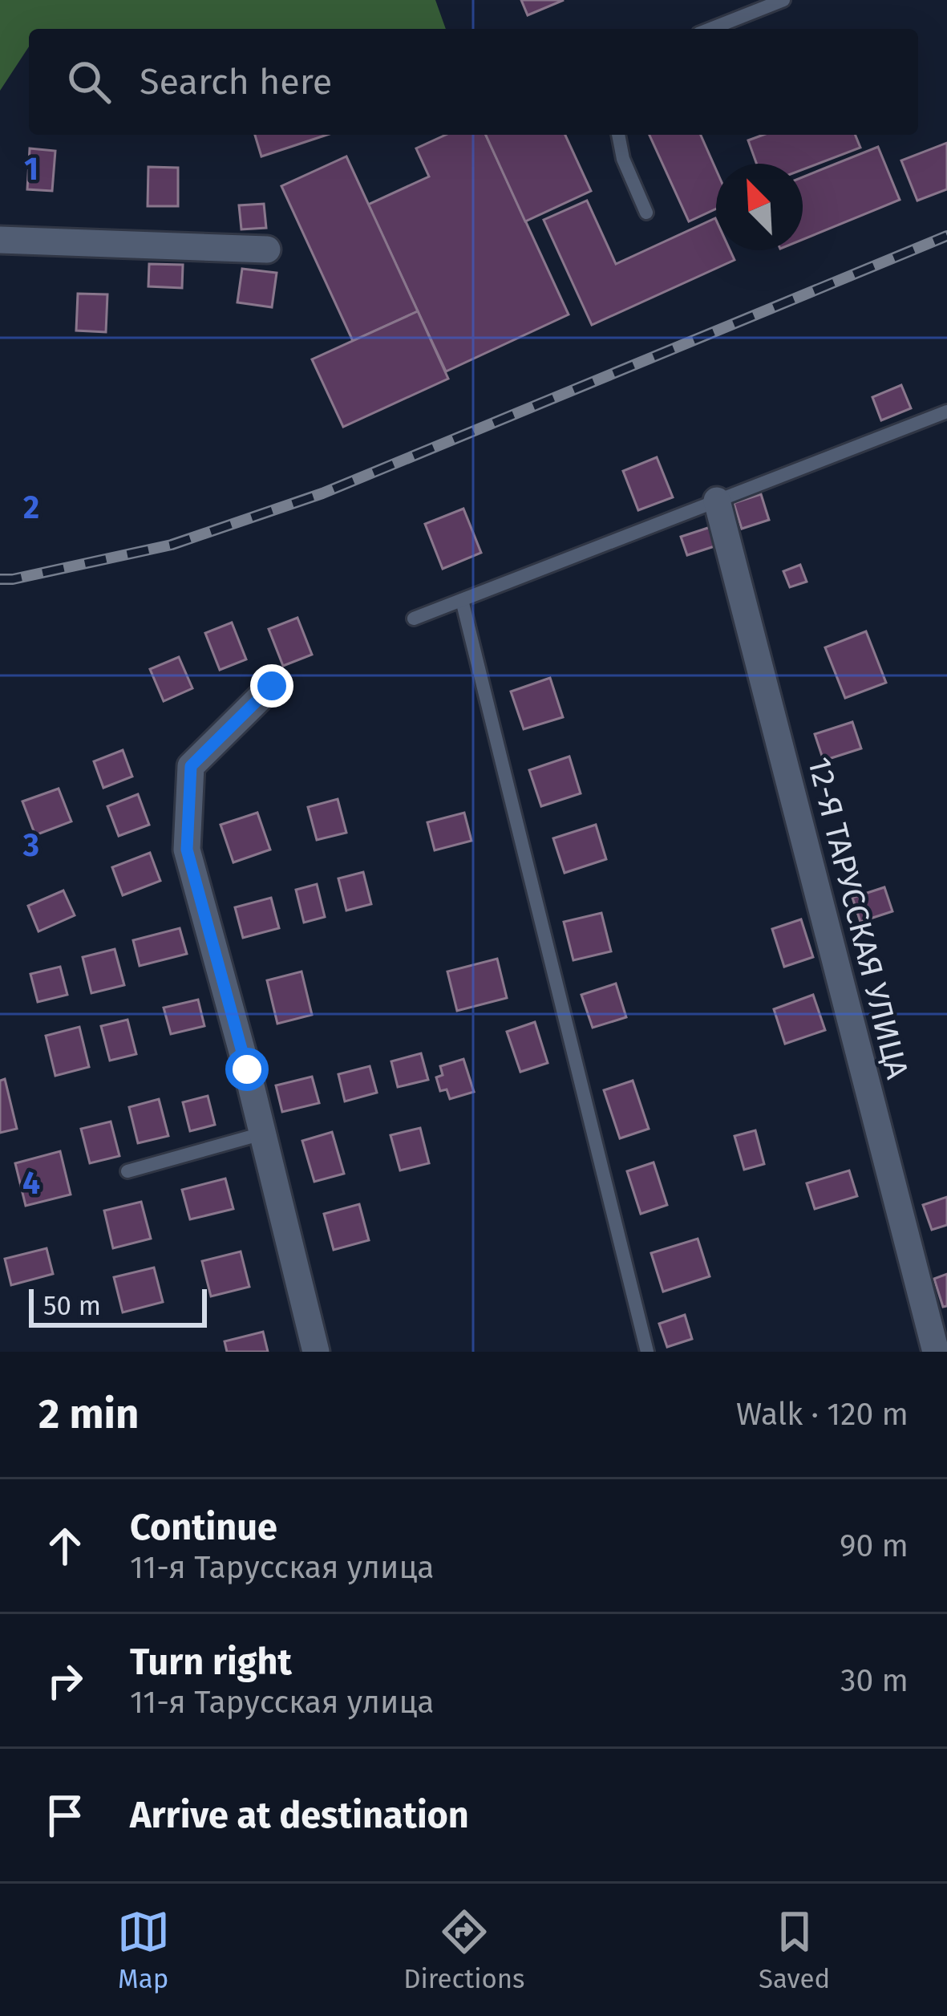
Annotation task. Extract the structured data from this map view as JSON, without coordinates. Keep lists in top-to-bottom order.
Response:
{
  "streets": {
    "street": ["12-Я ТАРУССКАЯ УЛИЦА"]
  },
  "scale_bar": "50 m",
  "north": "top left",
  "page": {
    "search": "Search here",
    "scale": "50 m",
    "heading": ["2 min", "Walk · 120 m"],
    "list": [
      ["Continue", "11-я Тарусская улица", "90 m"],
      ["Turn right", "11-я Тарусская улица", "30 m"],
      "Arrive at destination"
    ],
    "nav": ["Map", "Directions", "Saved"]
  },
  "grid": {
    "rows": [
      "1",
      "2",
      "3",
      "4"
    ]
  }
}
